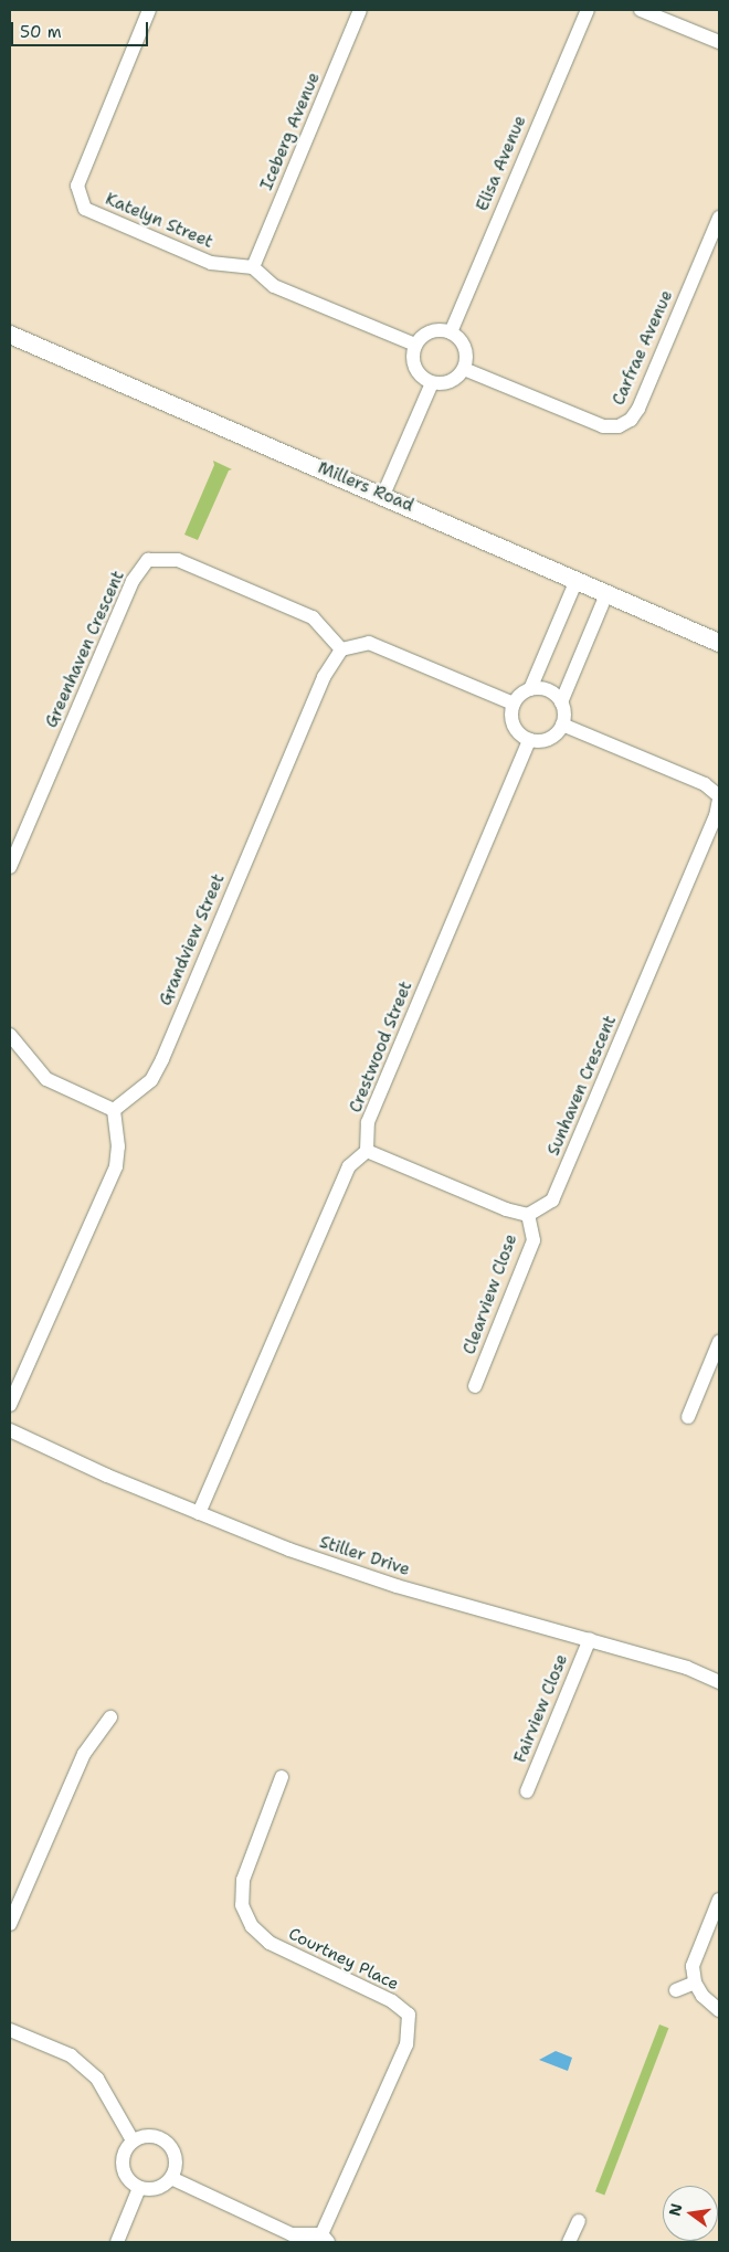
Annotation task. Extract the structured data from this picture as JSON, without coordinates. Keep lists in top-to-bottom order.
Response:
{
  "streets": {
    "street": [
      "Iceberg Avenue",
      "Elisa Avenue",
      "Katelyn Street",
      "Carfrae Avenue",
      "Millers Road",
      "Greenhaven Crescent",
      "Grandview Street",
      "Crestwood Street",
      "Sunhaven Crescent",
      "Clearview Close",
      "Stiller Drive",
      "Fairview Close",
      "Courtney Place"
    ]
  },
  "crossings": [
    ["Iceberg Avenue", "Katelyn Street"],
    ["Elisa Avenue", "Carfrae Avenue"],
    ["Greenhaven Crescent", "Grandview Street"],
    ["Crestwood Street", "Sunhaven Crescent"],
    ["Sunhaven Crescent", "Clearview Close"],
    ["Stiller Drive", "Fairview Close"]
  ],
  "scale_bar": "50 m",
  "north": "left"
}
